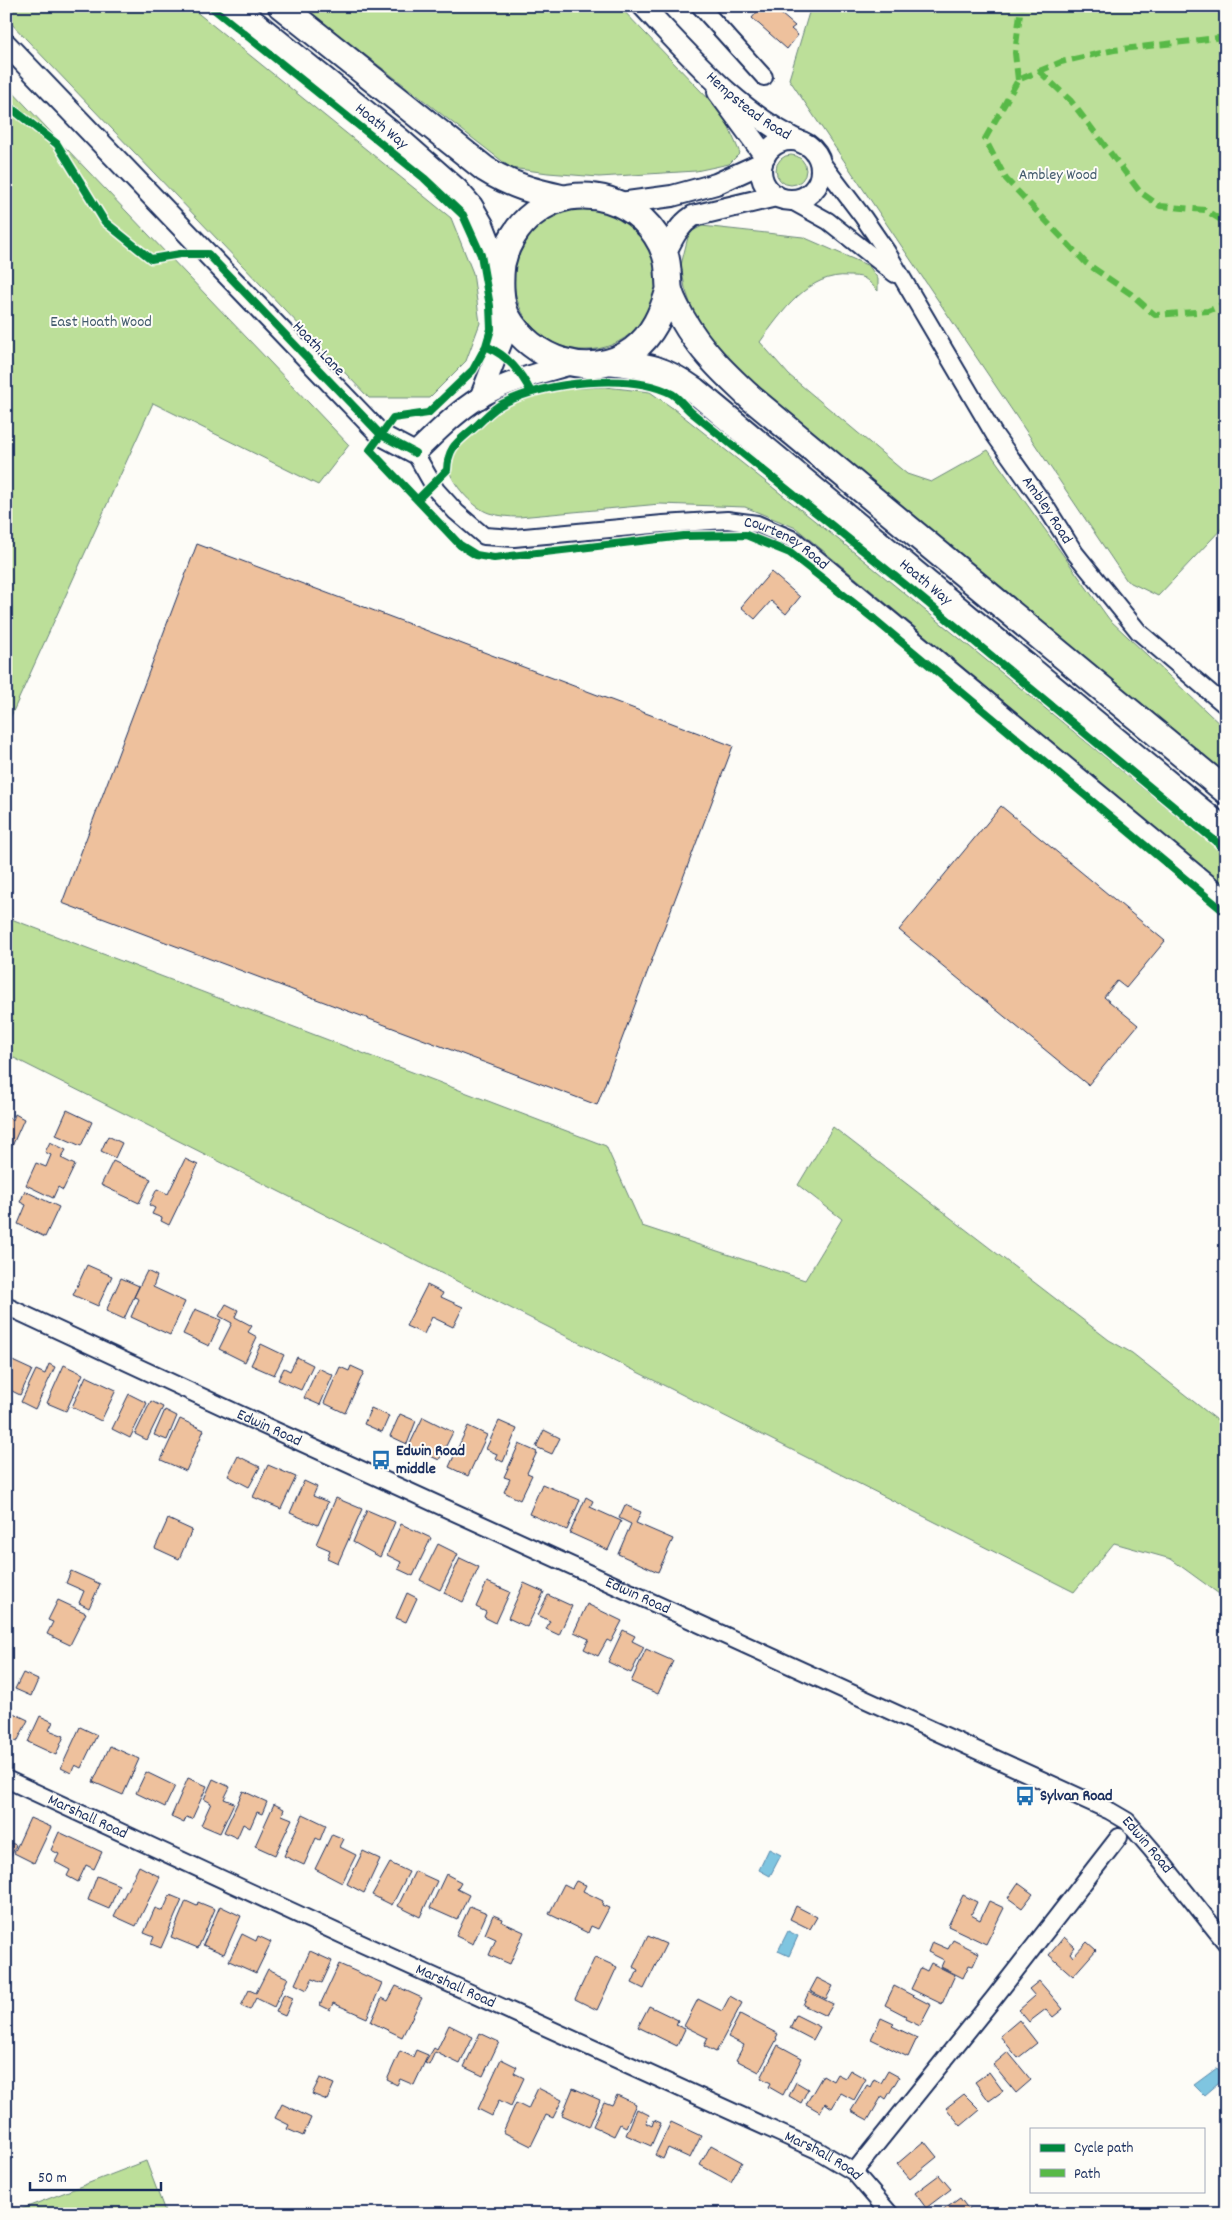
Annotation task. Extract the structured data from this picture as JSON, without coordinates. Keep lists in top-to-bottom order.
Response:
{
  "streets": {
    "main road": ["Hoath Way"],
    "street": [
      "Hempstead Road",
      "Hoath Lane",
      "Ambley Road",
      "Courteney Road",
      "Edwin Road",
      "Marshall Road"
    ]
  },
  "crossings": [
    ["Hempstead Road", "Ambley Road"],
    ["Hoath Lane", "Courteney Road"]
  ],
  "parks": ["Ambley Wood", "East Hoath Wood"],
  "places": {
    "bus stop": ["Edwin Road middle", "Sylvan Road"]
  },
  "legend": ["Cycle path", "Path"],
  "scale_bar": "50 m"
}
